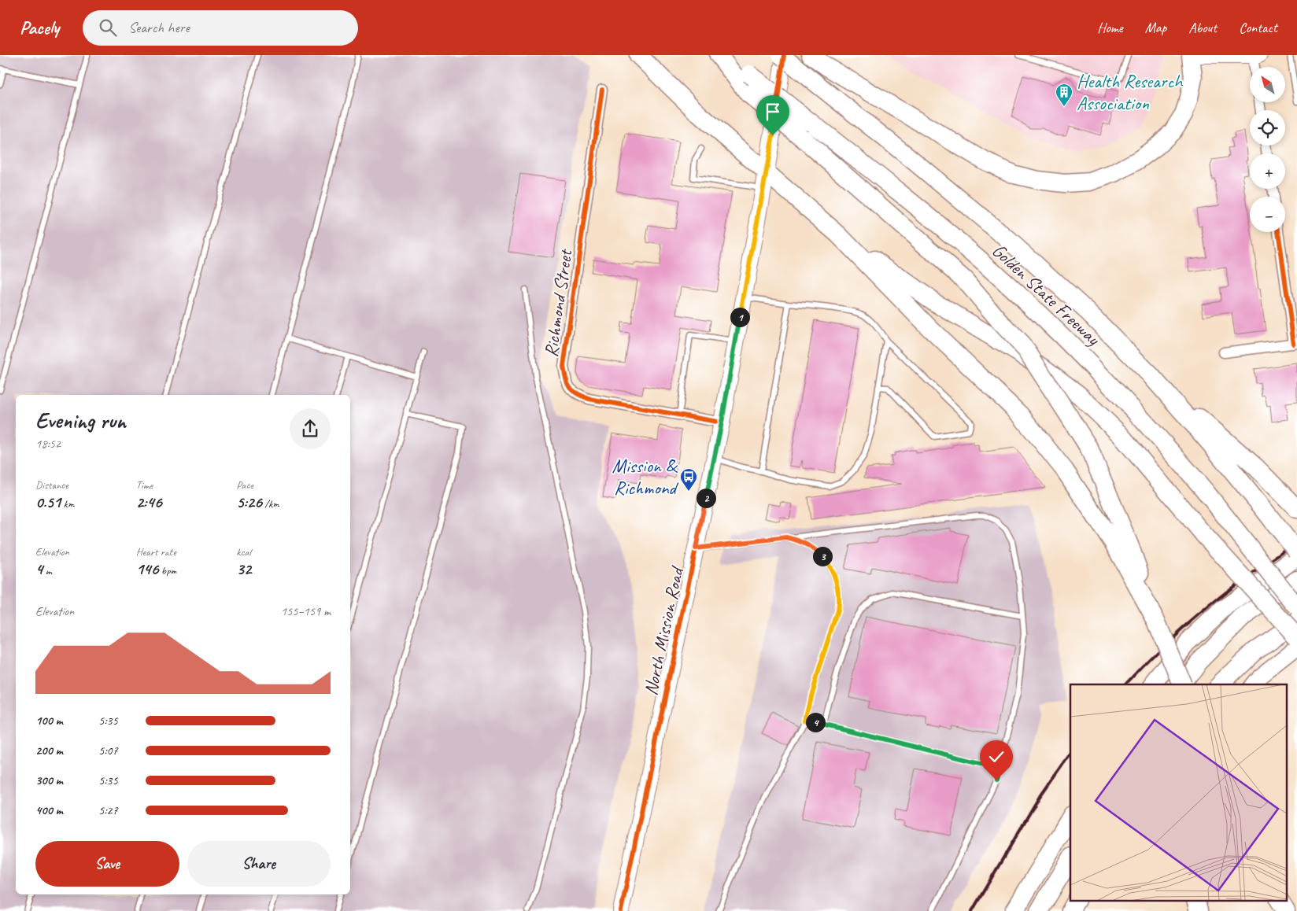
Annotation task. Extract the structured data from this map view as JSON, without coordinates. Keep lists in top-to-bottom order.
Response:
{
  "streets": {
    "highway": ["Golden State Freeway"],
    "main road": ["North Mission Road"],
    "street": ["Richmond Street"]
  },
  "crossings": [
    ["Richmond Street", "North Mission Road"]
  ],
  "places": {
    "building": ["Health Research Association"],
    "bus stop": ["Mission & Richmond"]
  },
  "north": "top left",
  "page": {
    "header": "Pacely",
    "search": "Search here",
    "nav": [
      "Home",
      "Map",
      "About",
      "Contact"
    ],
    "map_buttons": ["+", "−"],
    "pins": [
      "1",
      "2",
      "3",
      "4"
    ],
    "heading": ["Evening run", "18:52"],
    "stats": [
      ["Distance", "0.51 km"],
      ["Time", "2:46"],
      ["Pace", "5:26 /km"],
      ["Elevation", "4 m"],
      ["Heart rate", "146 bpm"],
      ["kcal", "32"]
    ],
    "chart": ["Elevation", "155–159 m"],
    "list": [
      {
        "name": "100 m",
        "note": "5:35"
      },
      {
        "name": "200 m",
        "note": "5:07"
      },
      {
        "name": "300 m",
        "note": "5:35"
      },
      {
        "name": "400 m",
        "note": "5:27"
      }
    ],
    "buttons": ["Save", "Share"]
  }
}
